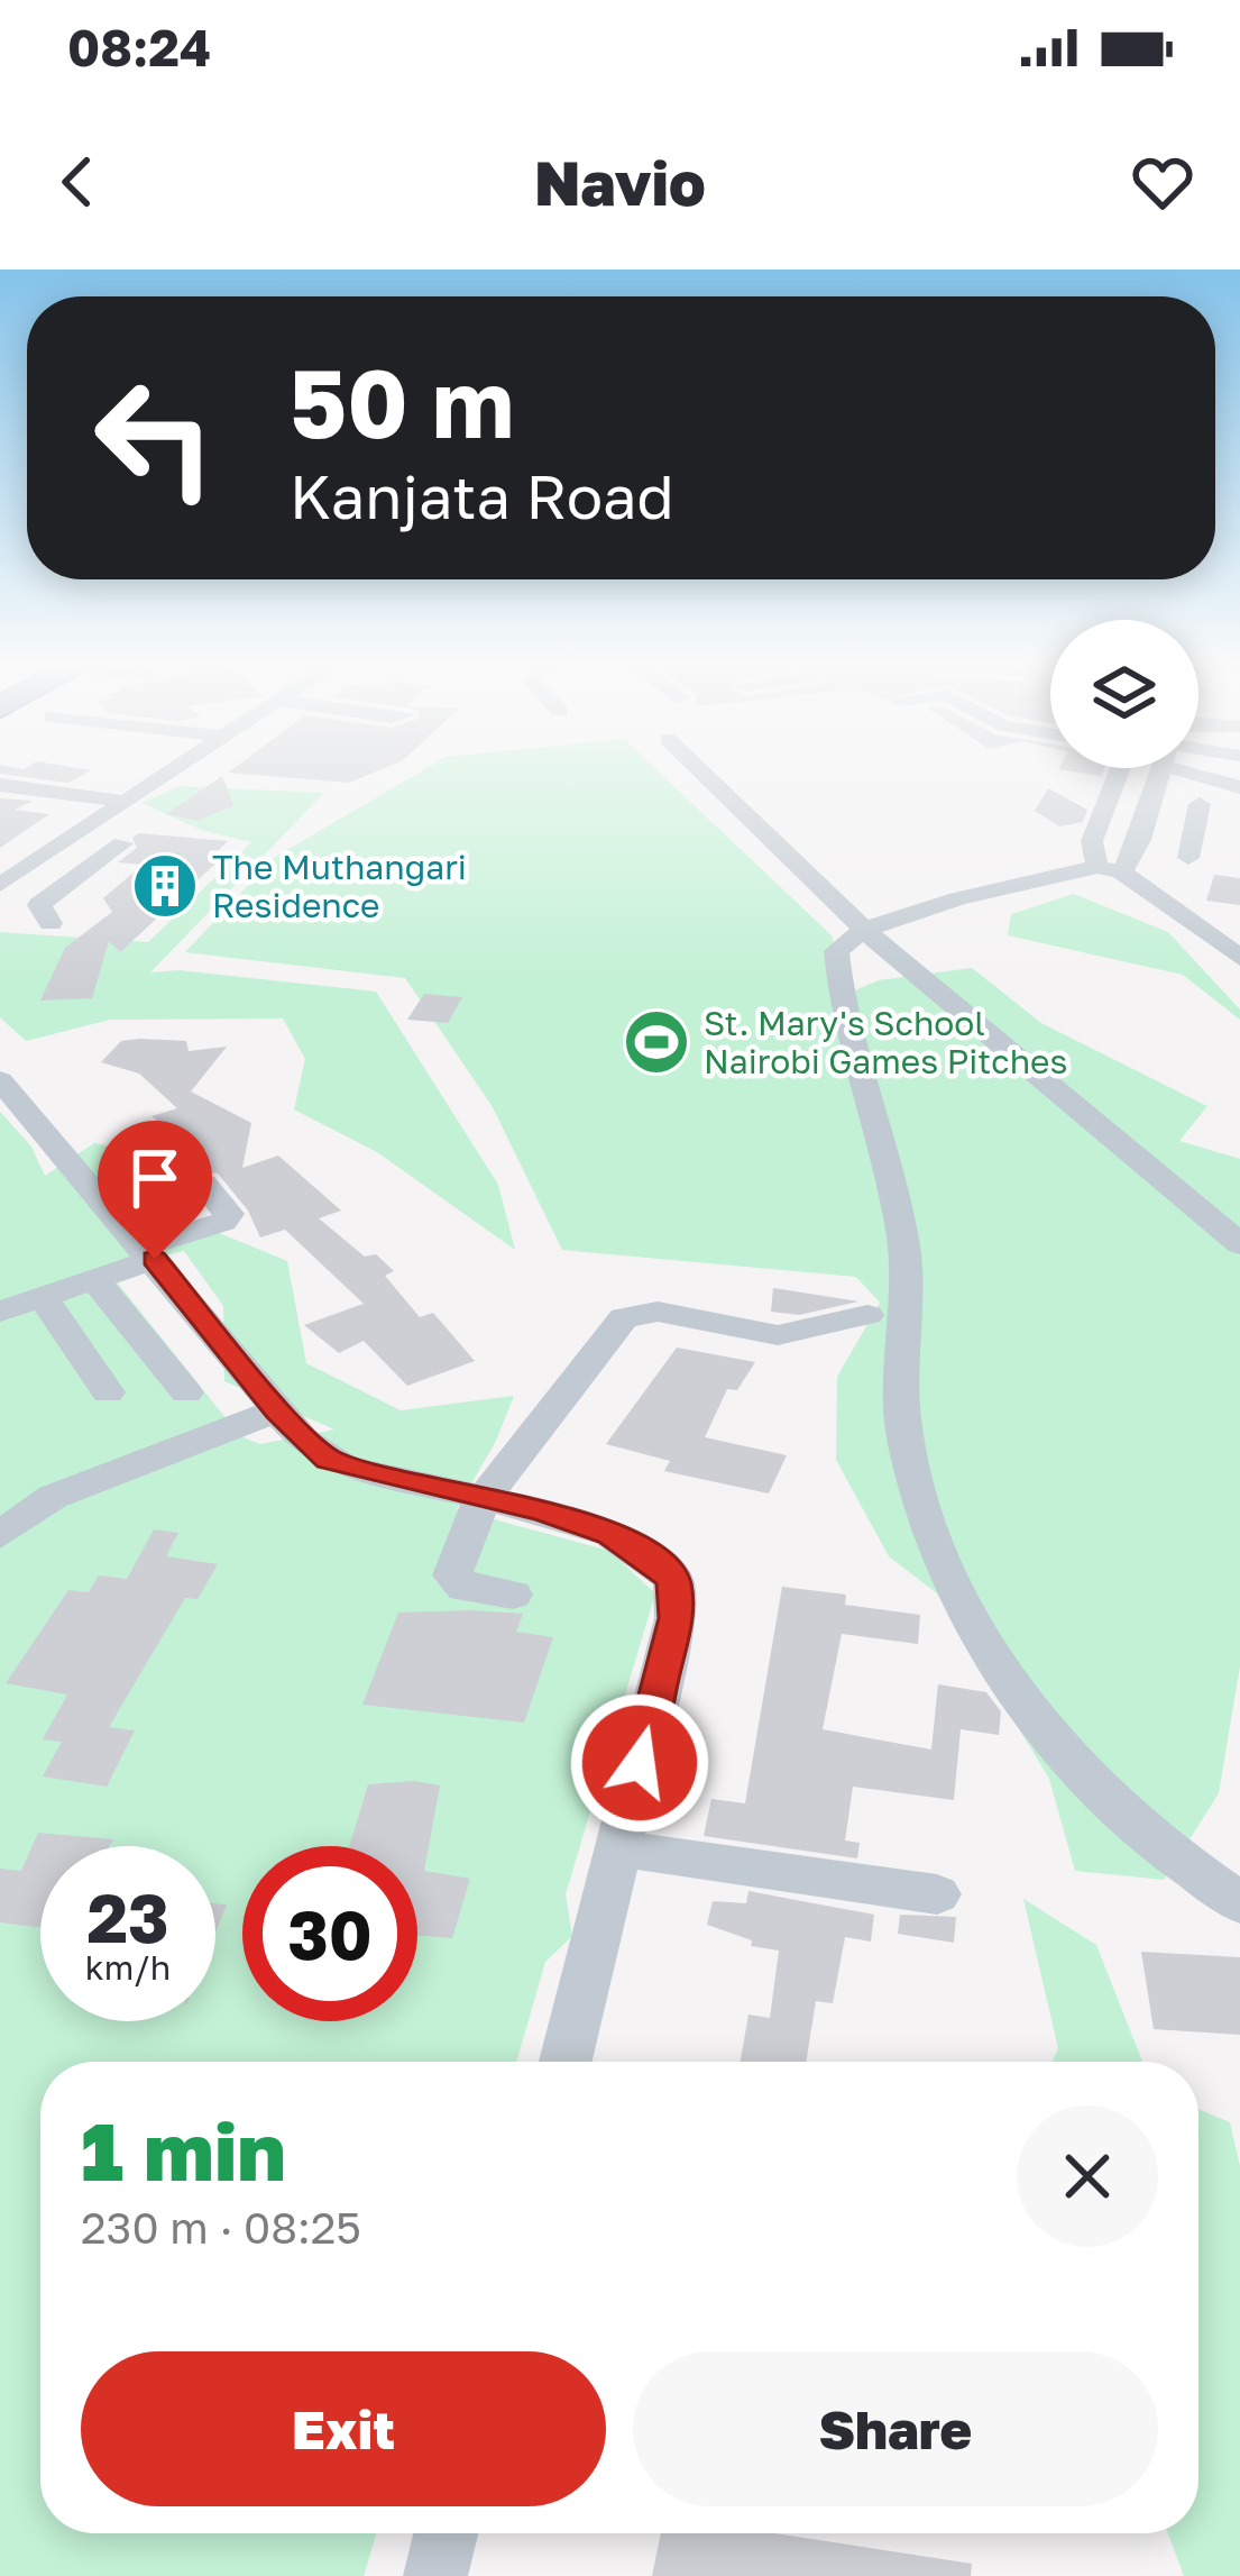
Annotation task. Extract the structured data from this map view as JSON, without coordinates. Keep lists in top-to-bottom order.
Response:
{
  "places": {
    "building": ["The Muthangari Residence"],
    "sports": ["St. Mary's School Nairobi Games Pitches"]
  },
  "page": {
    "status": "08:24",
    "header": "Navio",
    "turn": ["50 m", "Kanjata Road"],
    "speed": "23 km/h",
    "limit": "30",
    "heading": ["1 min", "230 m · 08:25"],
    "buttons": ["Exit", "Share"]
  }
}
